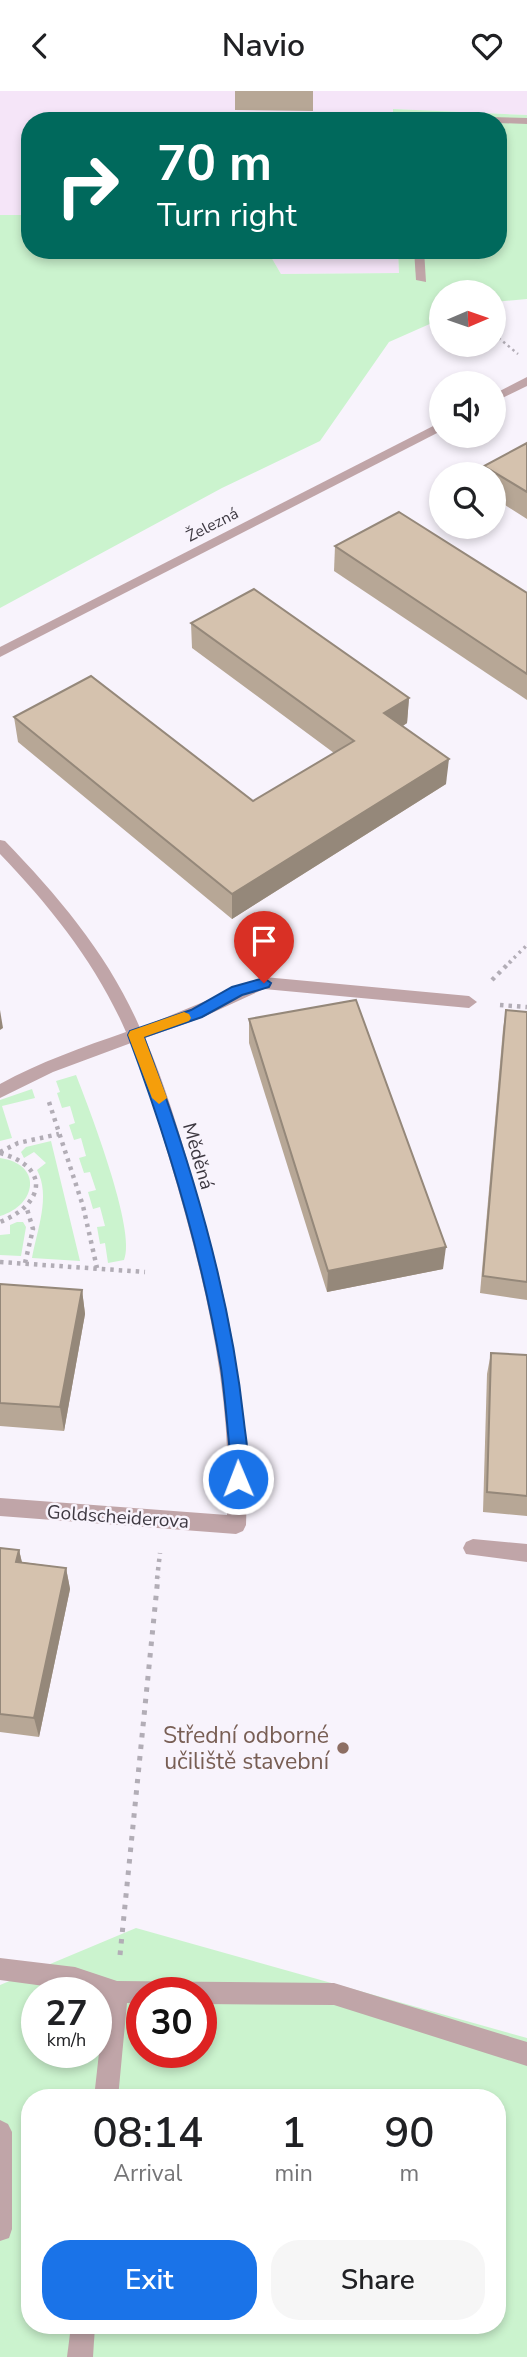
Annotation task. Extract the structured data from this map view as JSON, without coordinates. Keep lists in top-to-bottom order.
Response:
{
  "streets": {
    "street": ["Železná", "Měděná", "Goldscheiderova"]
  },
  "crossings": [
    ["Měděná", "Goldscheiderova"]
  ],
  "places": ["Střední odborné učiliště stavební"],
  "north": "right",
  "page": {
    "header": "Navio",
    "turn": ["70 m", "Turn right"],
    "speed": "27 km/h",
    "limit": "30",
    "eta": [
      "08:14",
      "Arrival",
      "1",
      "min",
      "90",
      "m"
    ],
    "buttons": ["Exit", "Share"]
  }
}
